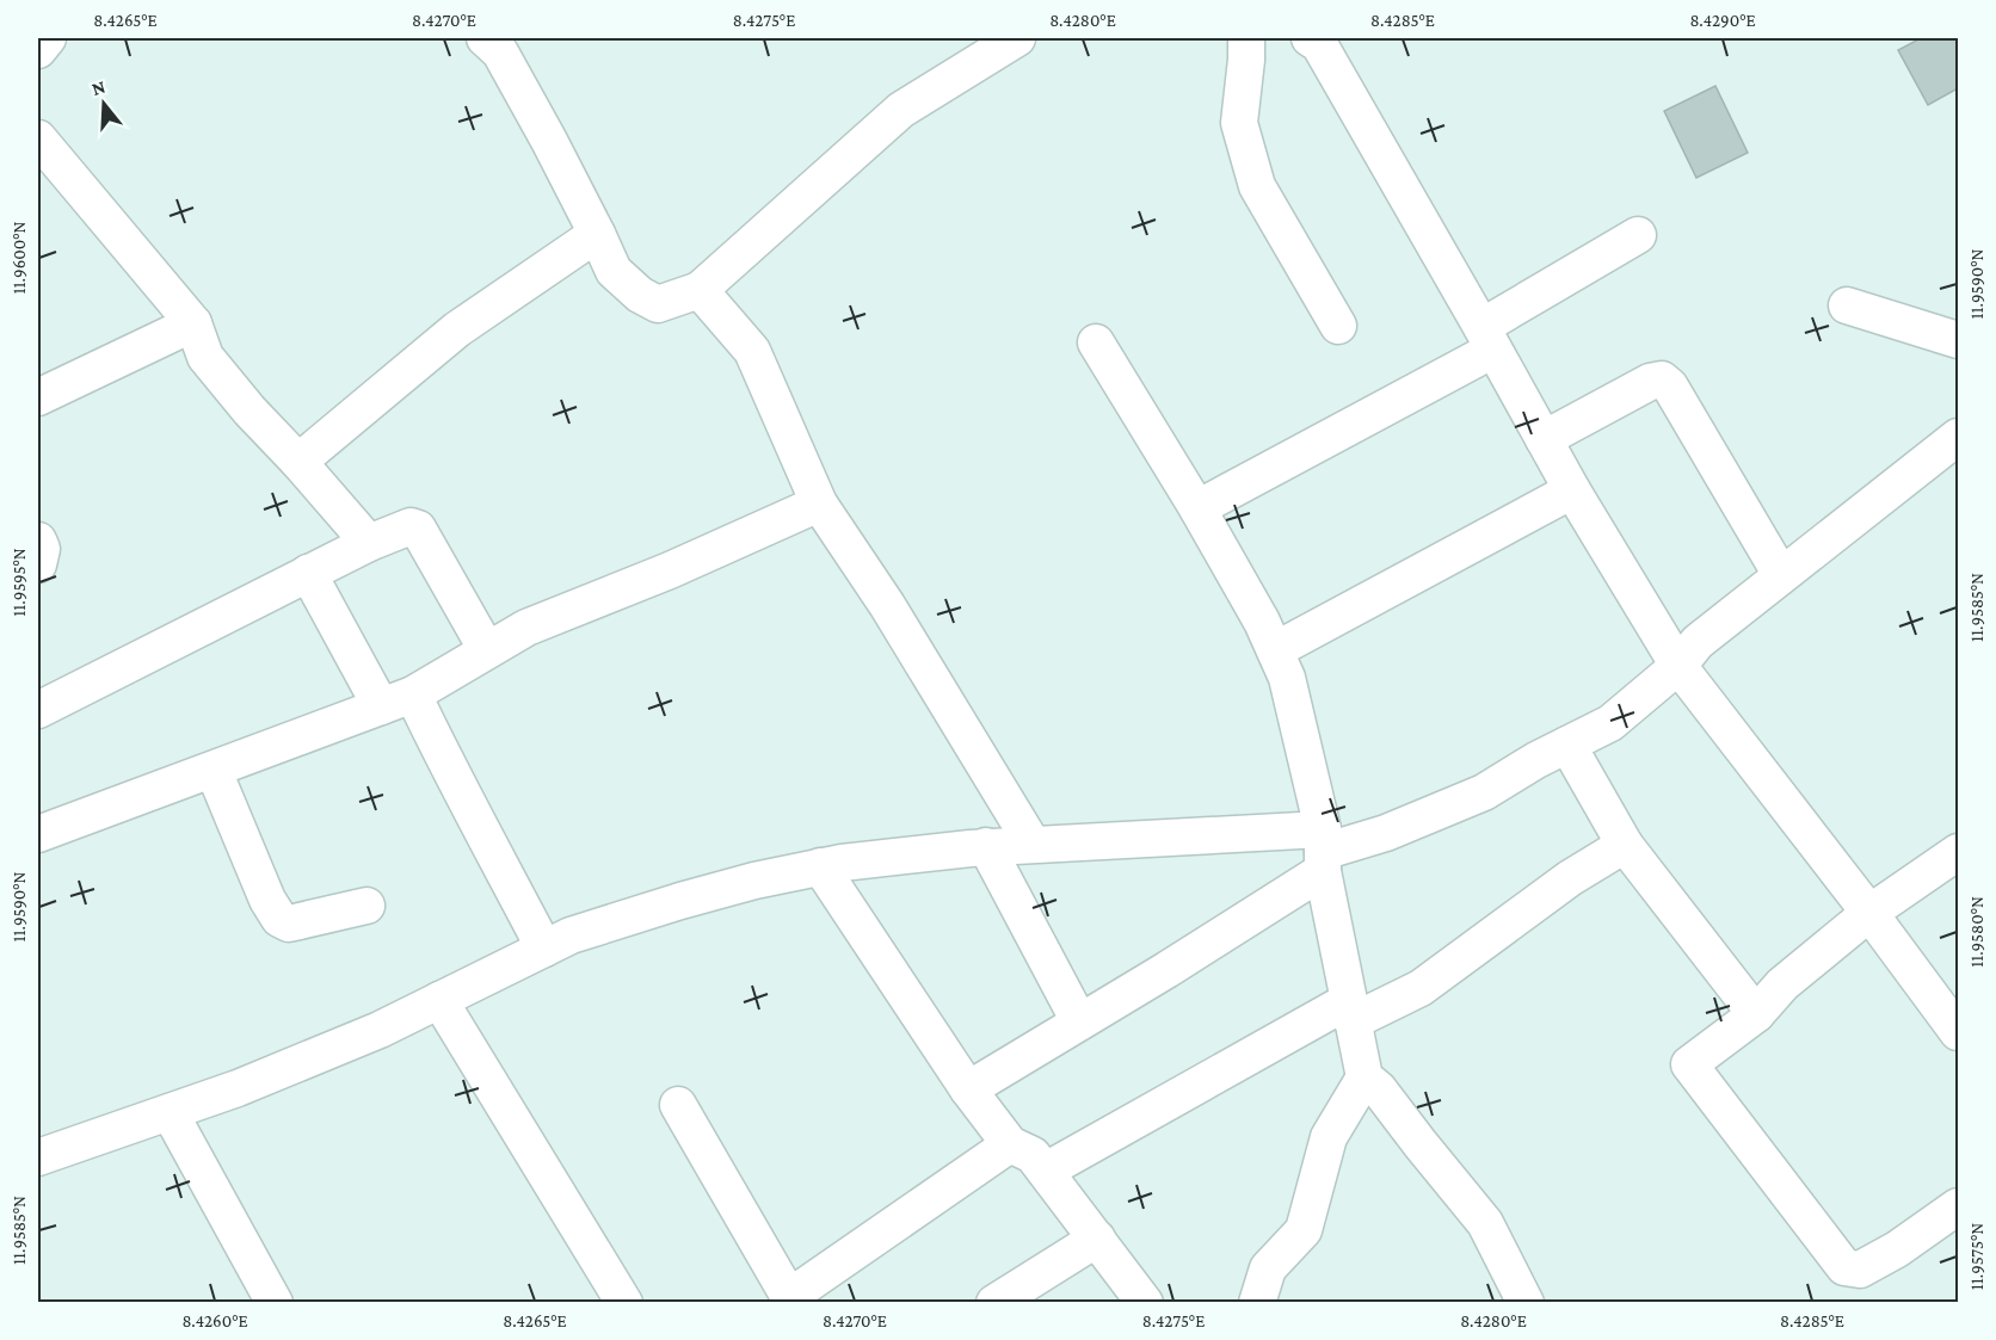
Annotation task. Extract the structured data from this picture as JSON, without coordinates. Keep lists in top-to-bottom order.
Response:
{
  "north": "top",
  "coordinates": [
    "8.4265°E",
    "8.4270°E",
    "8.4275°E",
    "8.4280°E",
    "8.4285°E",
    "8.4290°E",
    "11.9600°N",
    "11.9590°N",
    "11.9595°N",
    "11.9585°N",
    "11.9580°N",
    "11.9575°N",
    "8.4260°E"
  ]
}
